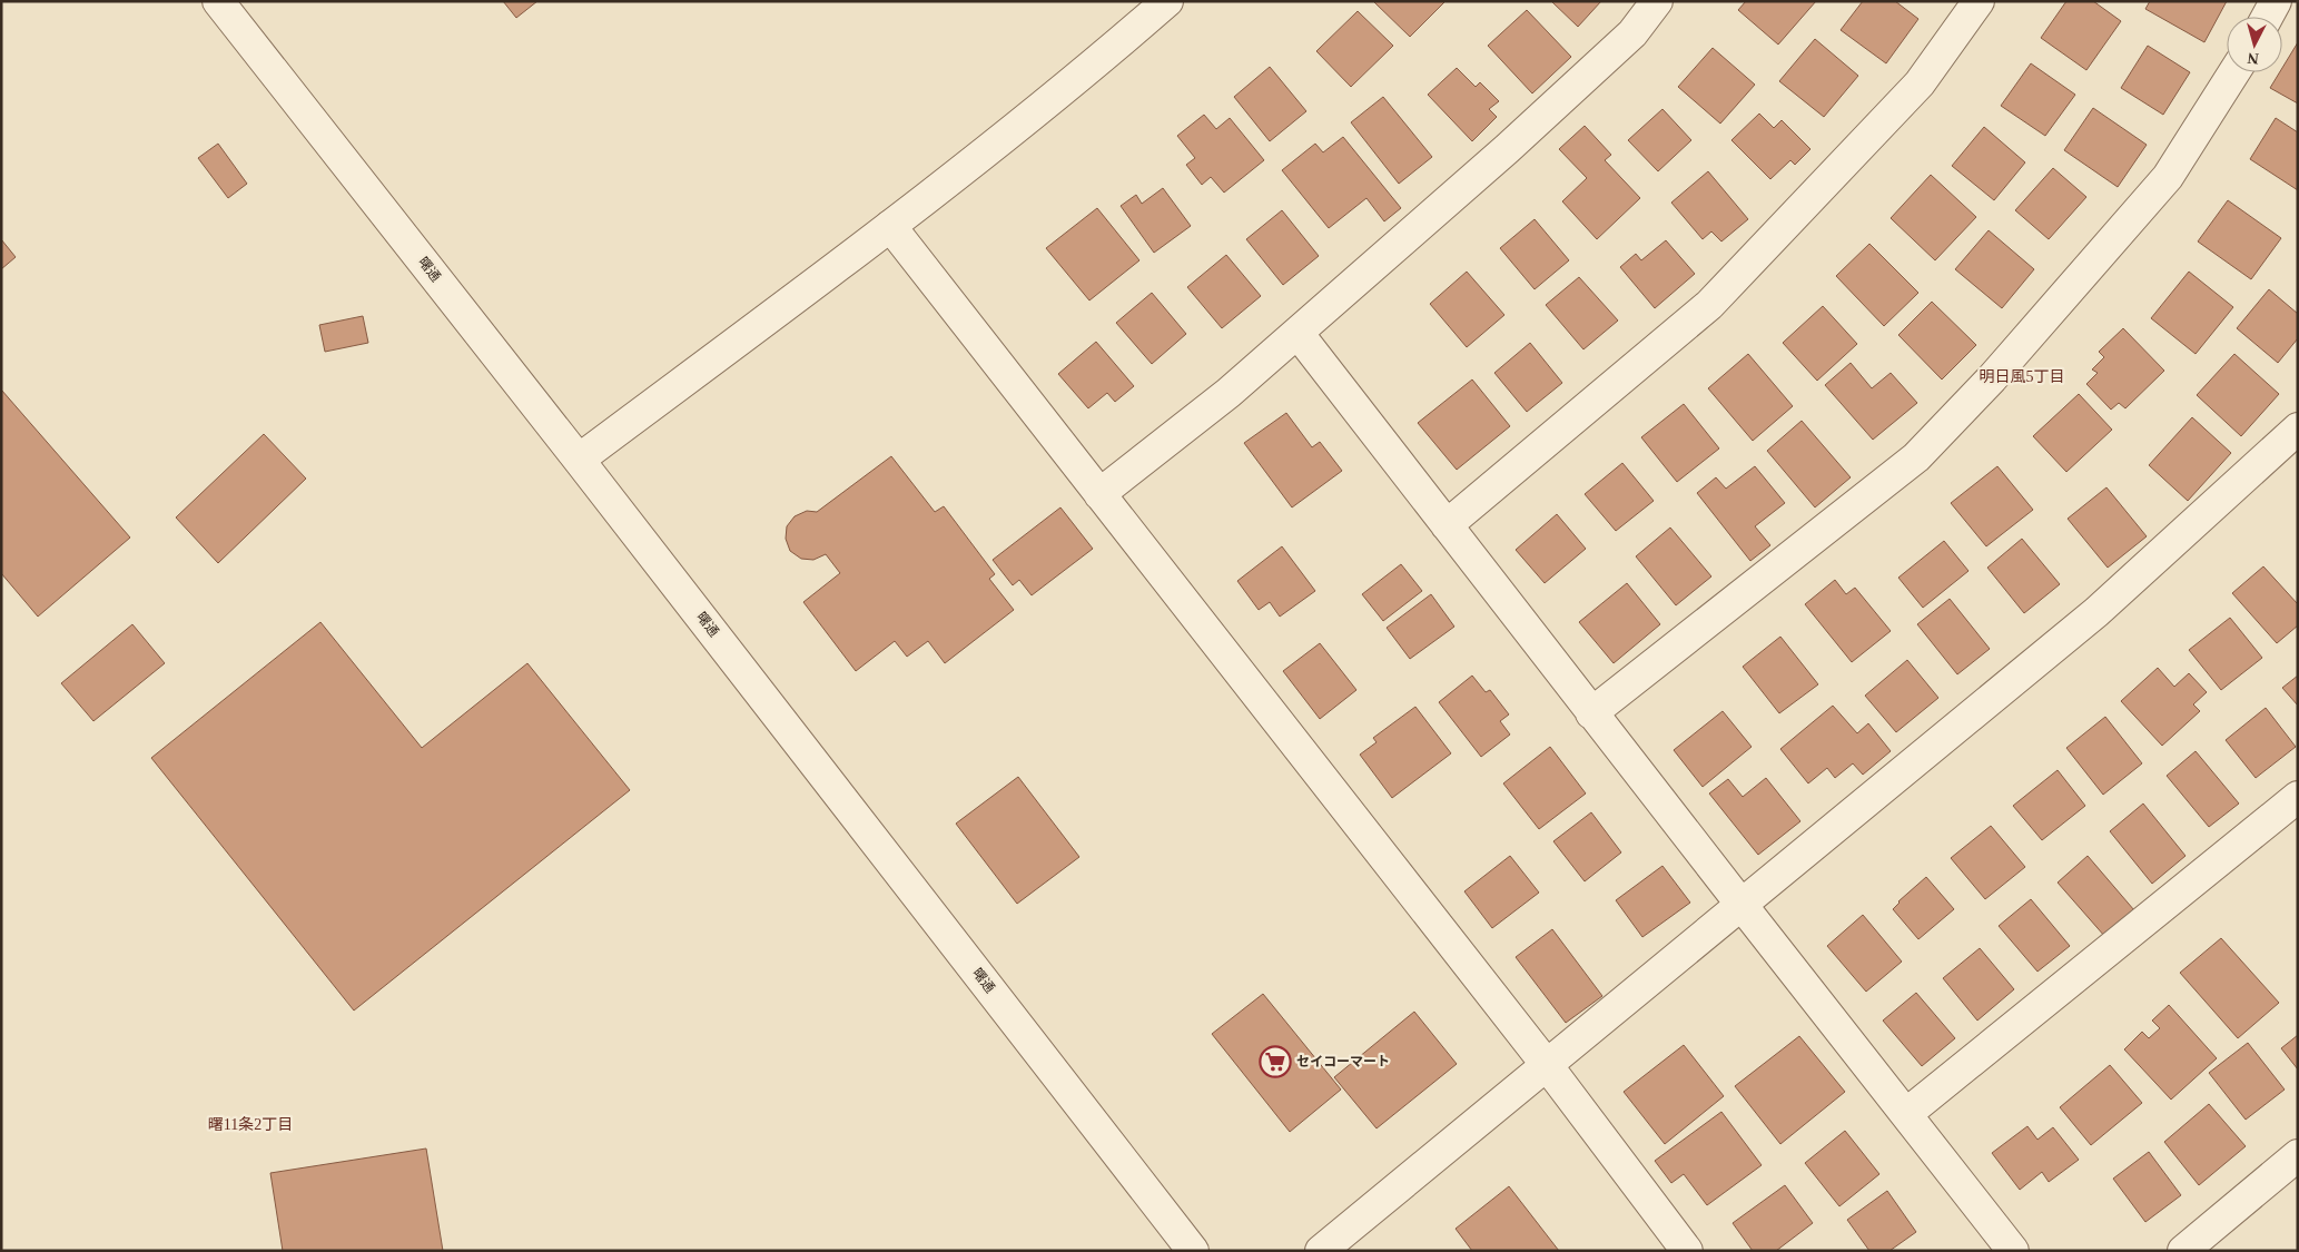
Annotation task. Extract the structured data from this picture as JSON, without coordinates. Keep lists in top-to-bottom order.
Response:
{
  "streets": {
    "street": ["曙通"]
  },
  "districts": ["明日風5丁目", "曙11条2丁目"],
  "places": {
    "supermarket": ["セイコーマート"]
  },
  "north": "bottom"
}
